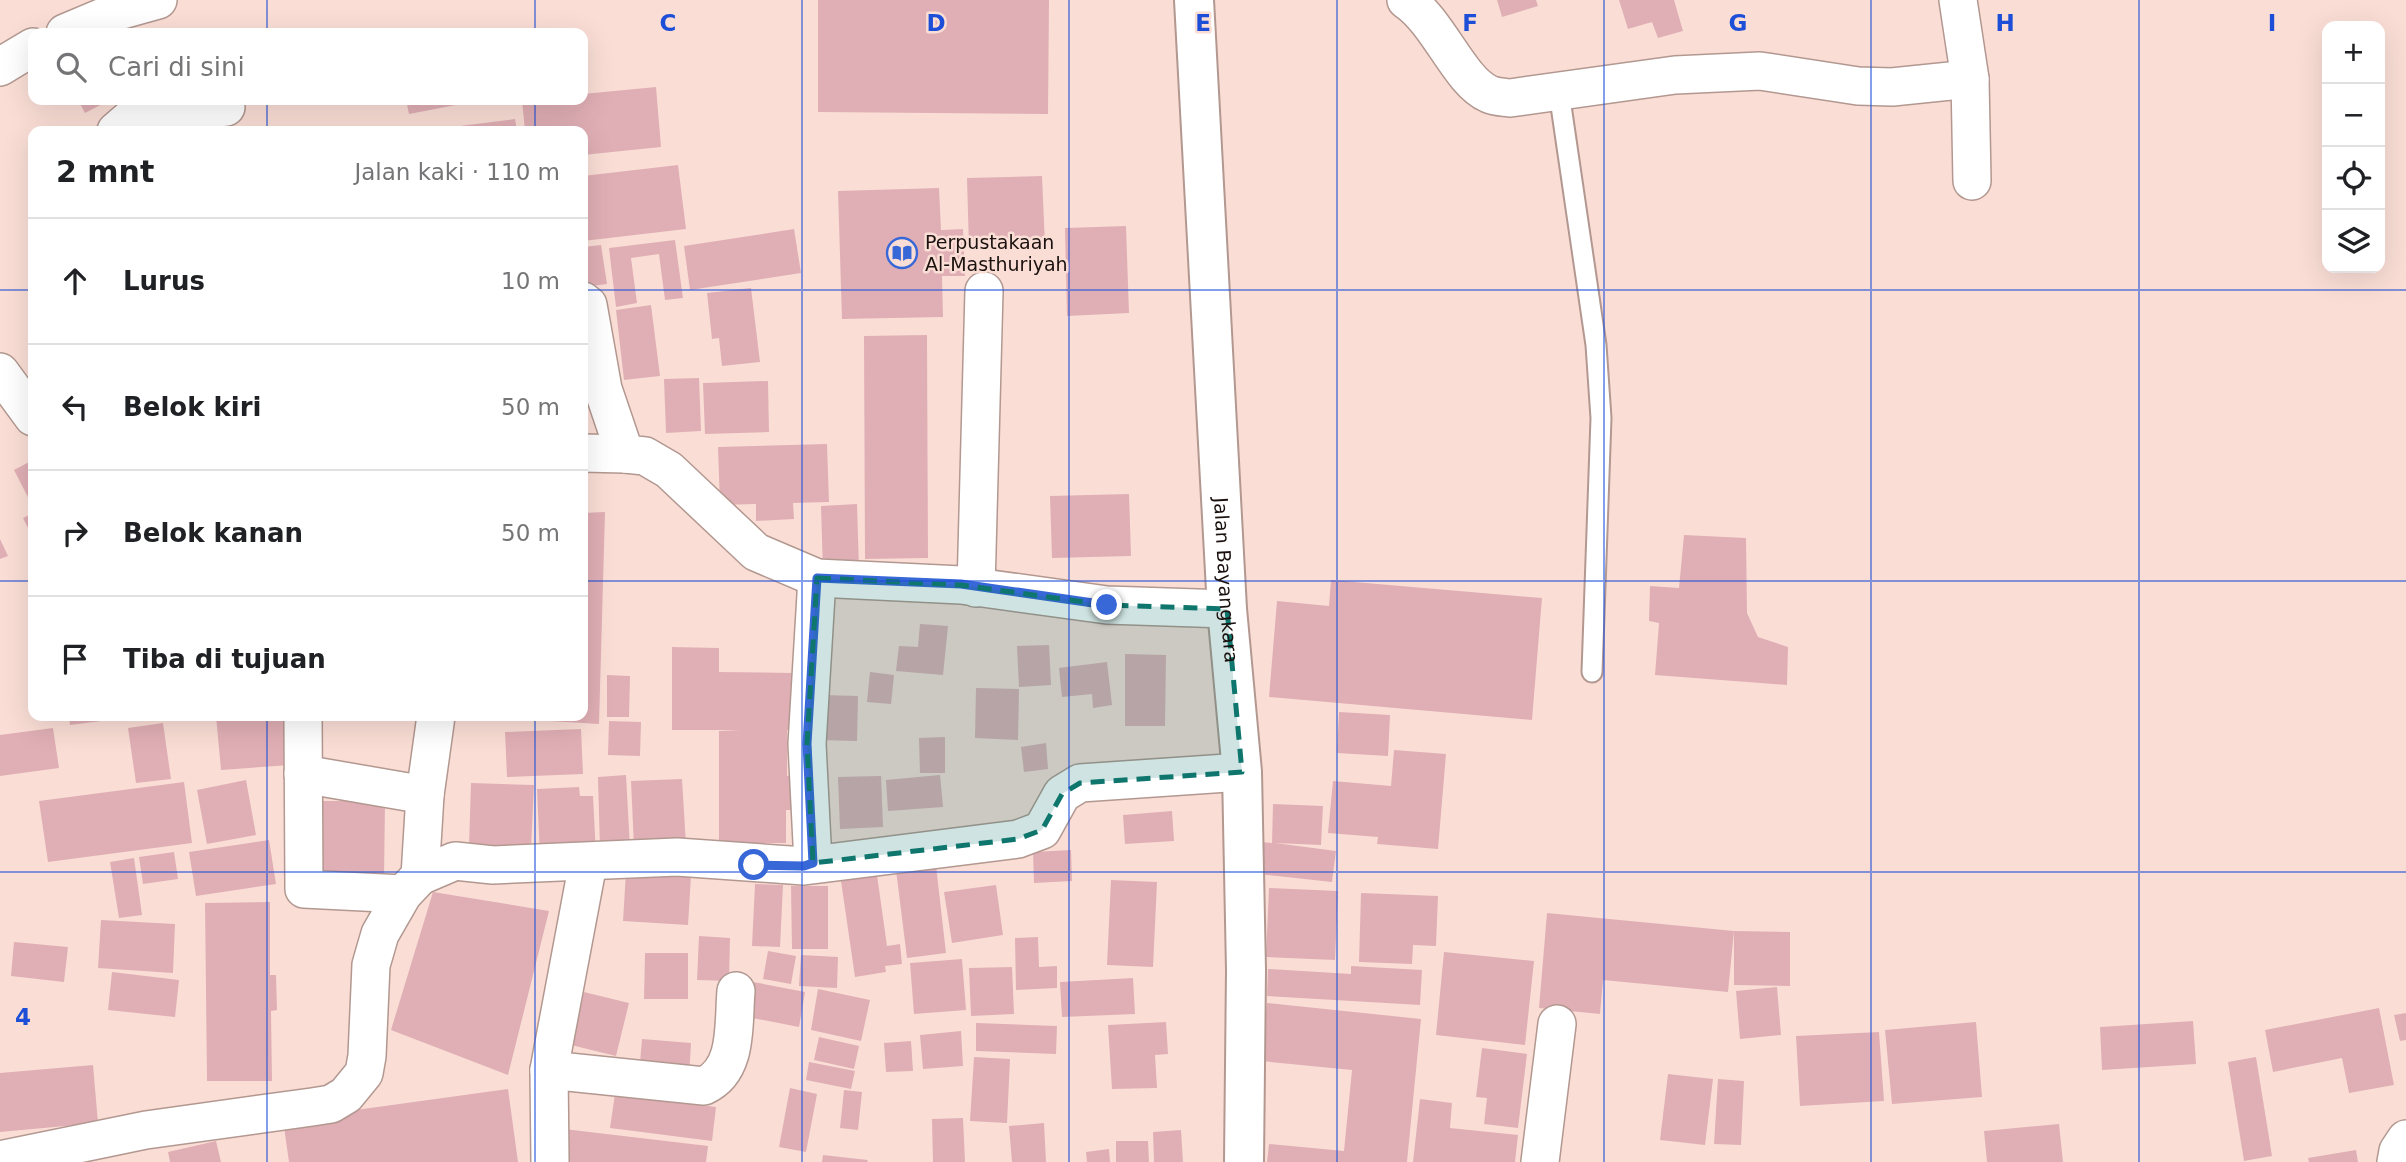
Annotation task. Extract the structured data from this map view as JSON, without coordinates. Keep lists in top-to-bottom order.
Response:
{
  "streets": {
    "highway": ["Jalan Bayangkara"]
  },
  "places": {
    "library": ["Perpustakaan Al-Masthuriyah"]
  },
  "page": {
    "map_buttons": ["+", "−"],
    "search": "Cari di sini",
    "heading": ["2 mnt", "Jalan kaki · 110 m"],
    "list": [
      ["Lurus", "10 m"],
      ["Belok kiri", "50 m"],
      ["Belok kanan", "50 m"],
      "Tiba di tujuan"
    ]
  },
  "grid": {
    "columns": [
      "C",
      "D",
      "E",
      "F",
      "G",
      "H",
      "I"
    ],
    "rows": ["4"]
  }
}
